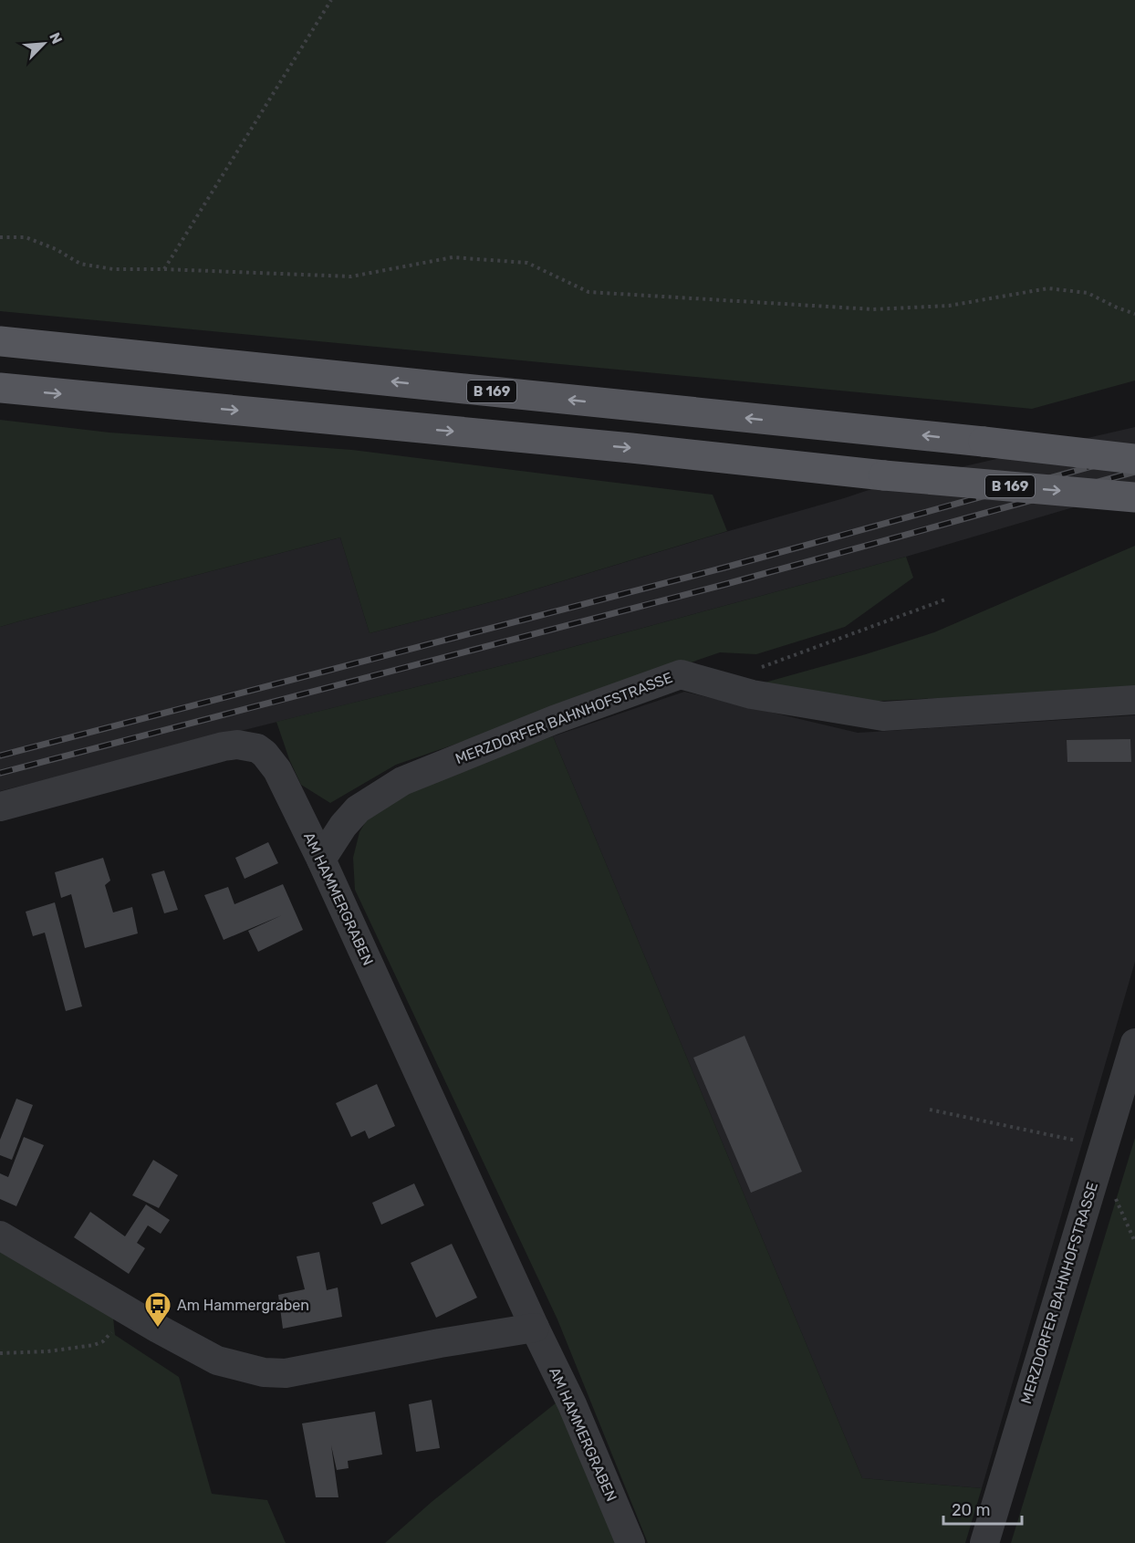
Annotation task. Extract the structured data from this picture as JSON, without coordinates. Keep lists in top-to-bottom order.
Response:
{
  "streets": {
    "main road": ["B 169"],
    "street": ["MERZDORFER BAHNHOFSTRASSE", "AM HAMMERGRABEN"]
  },
  "crossings": [
    ["MERZDORFER BAHNHOFSTRASSE", "AM HAMMERGRABEN"]
  ],
  "places": {
    "bus stop": ["Am Hammergraben"]
  },
  "scale_bar": "20 m",
  "north": "top right"
}
